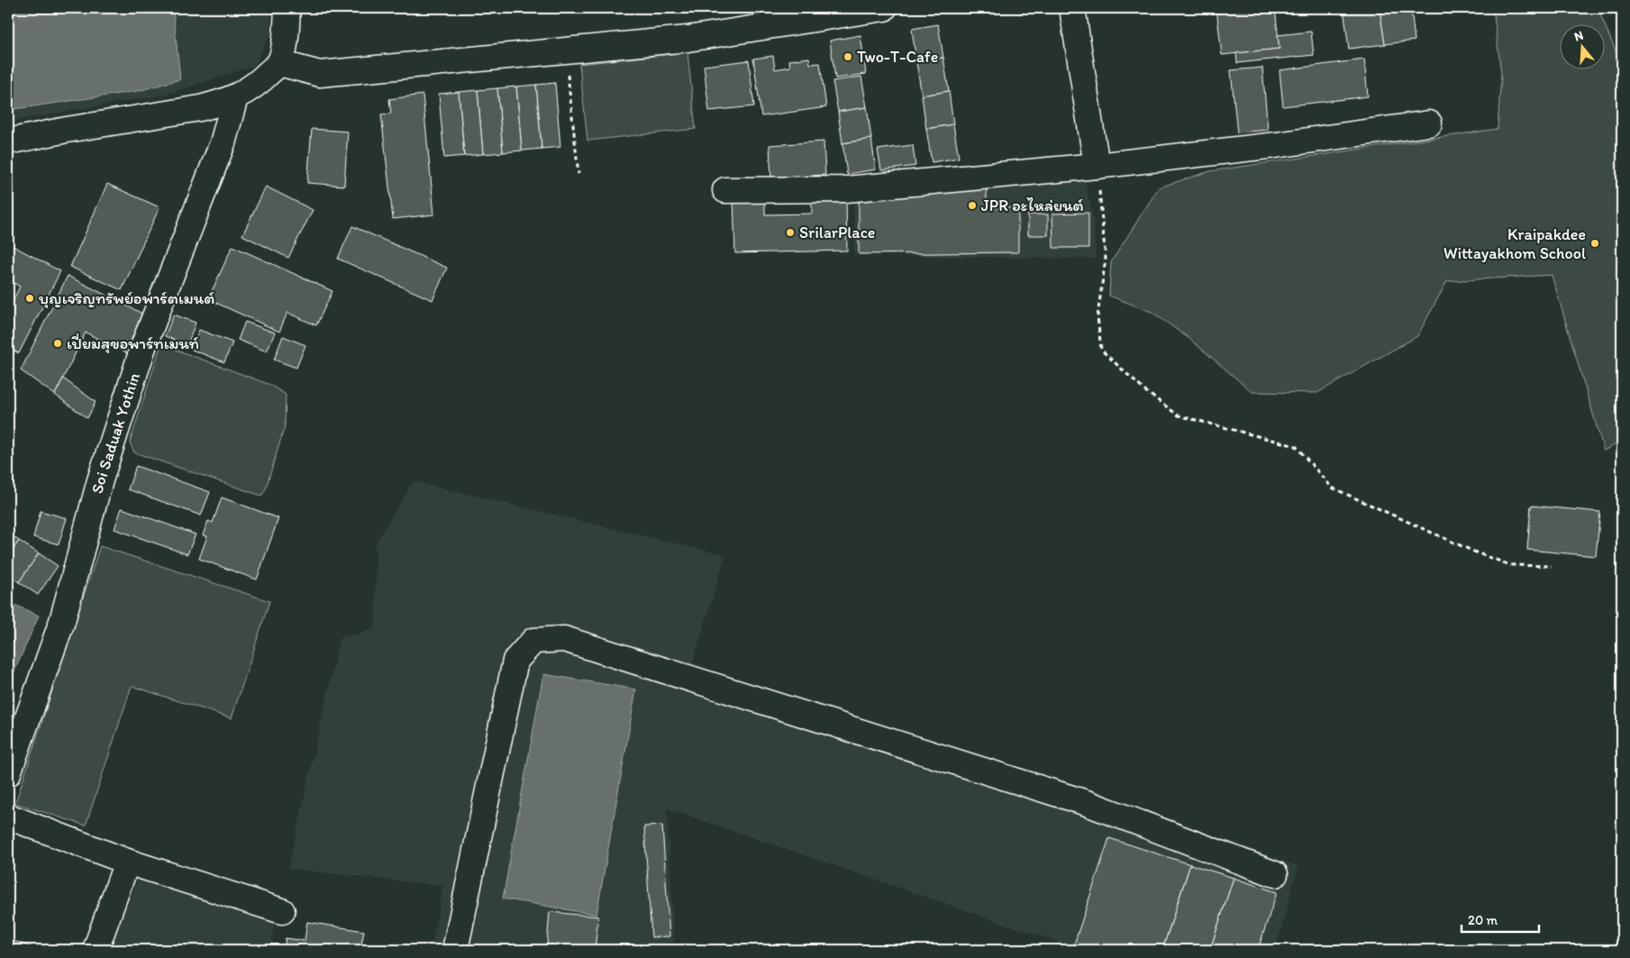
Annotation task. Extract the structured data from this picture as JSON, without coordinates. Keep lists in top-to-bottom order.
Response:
{
  "streets": {
    "street": ["Soi Saduak Yothin"]
  },
  "places": [
    "Two-T-Cafe",
    "JPR อะไหล่ยนต์",
    "SrilarPlace",
    "Kraipakdee Wittayakhom School",
    "บุญเจริญทรัพย์อพาร์ตเมนต์",
    "เปี่ยมสุขอพาร์ทเมนท์"
  ],
  "scale_bar": "20 m",
  "north": "top"
}
